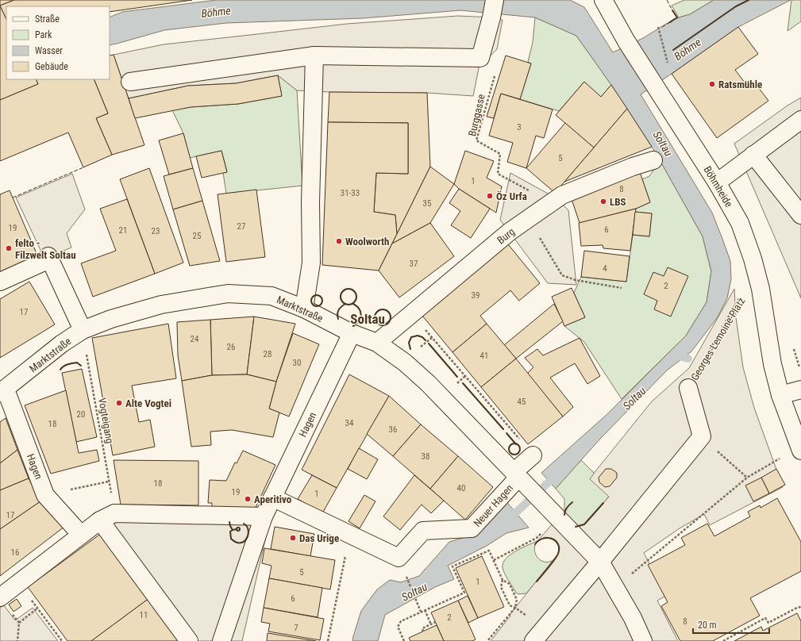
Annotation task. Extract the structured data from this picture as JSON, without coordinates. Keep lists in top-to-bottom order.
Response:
{
  "streets": {
    "street": [
      "Böhmheide",
      "Burg",
      "Marktstraße",
      "Georges-Lemoine-Platz",
      "Hagen",
      "Neuer Hagen"
    ],
    "path": ["Burggasse", "Vogteigang"]
  },
  "crossings": [
    ["Burggasse", "Burg"],
    ["Böhmheide", "Georges-Lemoine-Platz"],
    ["Burg", "Marktstraße"],
    ["Marktstraße", "Vogteigang"],
    ["Marktstraße", "Hagen"],
    ["Marktstraße", "Neuer Hagen"],
    ["Hagen", "Neuer Hagen"]
  ],
  "districts": ["Soltau"],
  "water": ["Böhme", "Soltau"],
  "places": [
    "Ratsmühle",
    "Öz Urfa",
    "LBS",
    "Woolworth",
    "felto - Filzwelt Soltau",
    "Alte Vogtei",
    "Aperitivo",
    "Das Urige"
  ],
  "house_numbers": [
    "3",
    "5",
    "1",
    "8",
    "31-33",
    "35",
    "27",
    "19",
    "6",
    "21",
    "23",
    "25",
    "37",
    "4",
    "2",
    "39",
    "17",
    "24",
    "26",
    "28",
    "41",
    "30",
    "45",
    "20",
    "34",
    "18",
    "36",
    "38",
    "18",
    "40",
    "19",
    "1",
    "17",
    "16",
    "5",
    "1",
    "6",
    "11",
    "2",
    "8",
    "7"
  ],
  "legend": [
    "Straße",
    "Park",
    "Wasser",
    "Gebäude"
  ],
  "scale_bar": "20 m"
}
